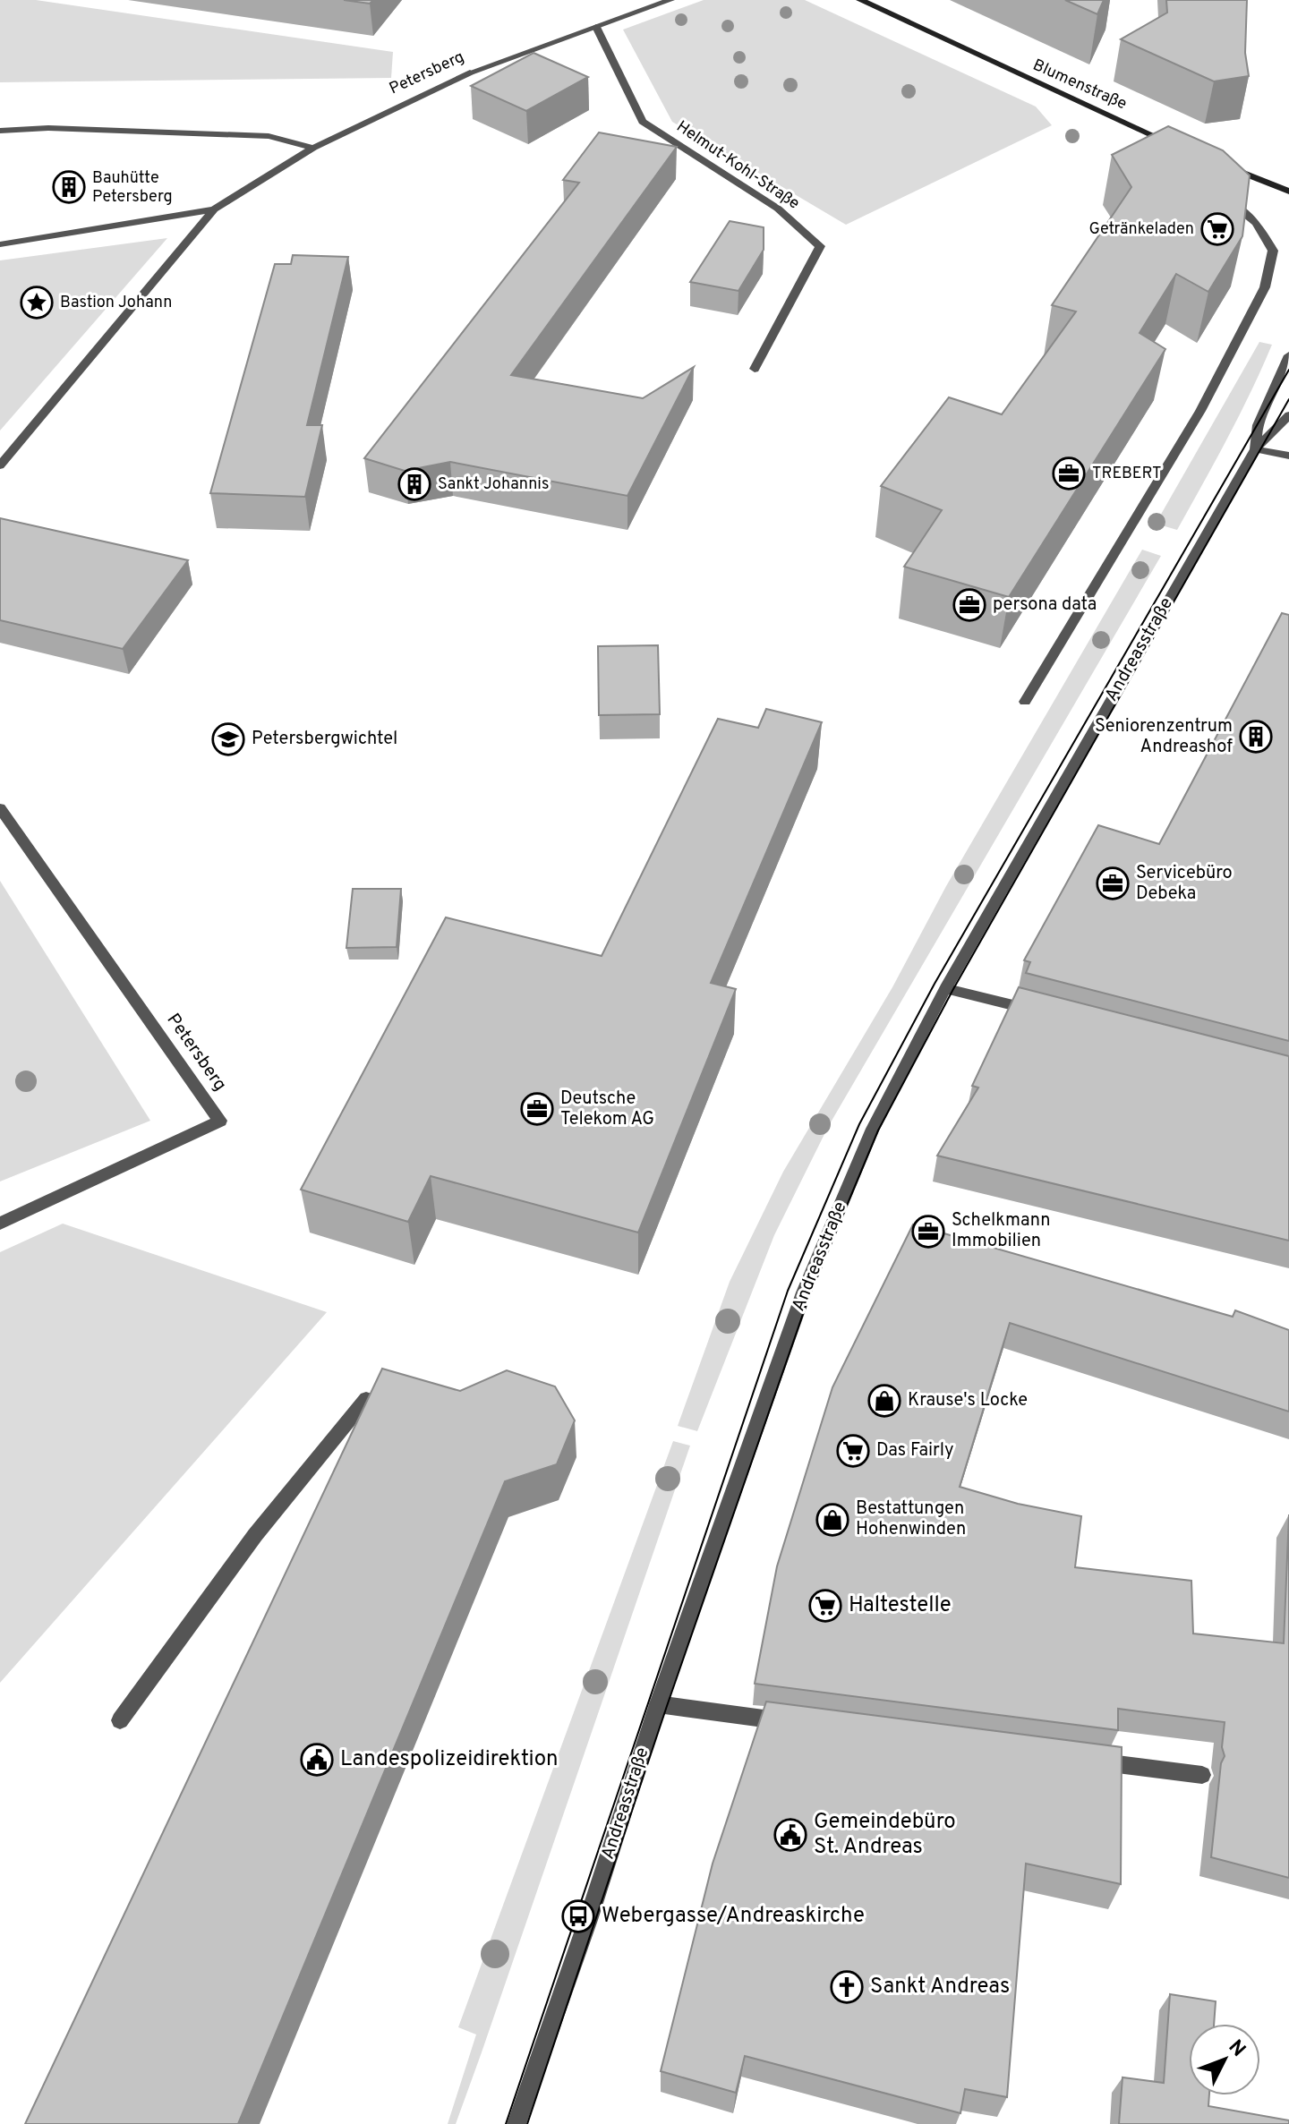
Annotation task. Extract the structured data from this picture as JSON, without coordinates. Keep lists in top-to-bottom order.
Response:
{
  "streets": {
    "main road": ["Blumenstraße"],
    "street": ["Petersberg", "Helmut-Kohl-Straße", "Andreasstraße"]
  },
  "crossings": [
    ["Petersberg", "Helmut-Kohl-Straße"]
  ],
  "places": {
    "building": ["Bauhütte Petersberg", "Sankt Johannis", "Seniorenzentrum Andreashof"],
    "supermarket": ["Getränkeladen", "Das Fairly", "Haltestelle"],
    "place": ["Bastion Johann"],
    "office": [
      "TREBERT",
      "persona data",
      "Servicebüro Debeka",
      "Deutsche Telekom AG",
      "Schelkmann Immobilien"
    ],
    "school or university": ["Petersbergwichtel"],
    "shop": ["Krause's Locke", "Bestattungen Hohenwinden"],
    "public building": ["Landespolizeidirektion", "Gemeindebüro St. Andreas"],
    "bus stop": ["Webergasse/Andreaskirche"],
    "church": ["Sankt Andreas"]
  },
  "north": "top right"
}
